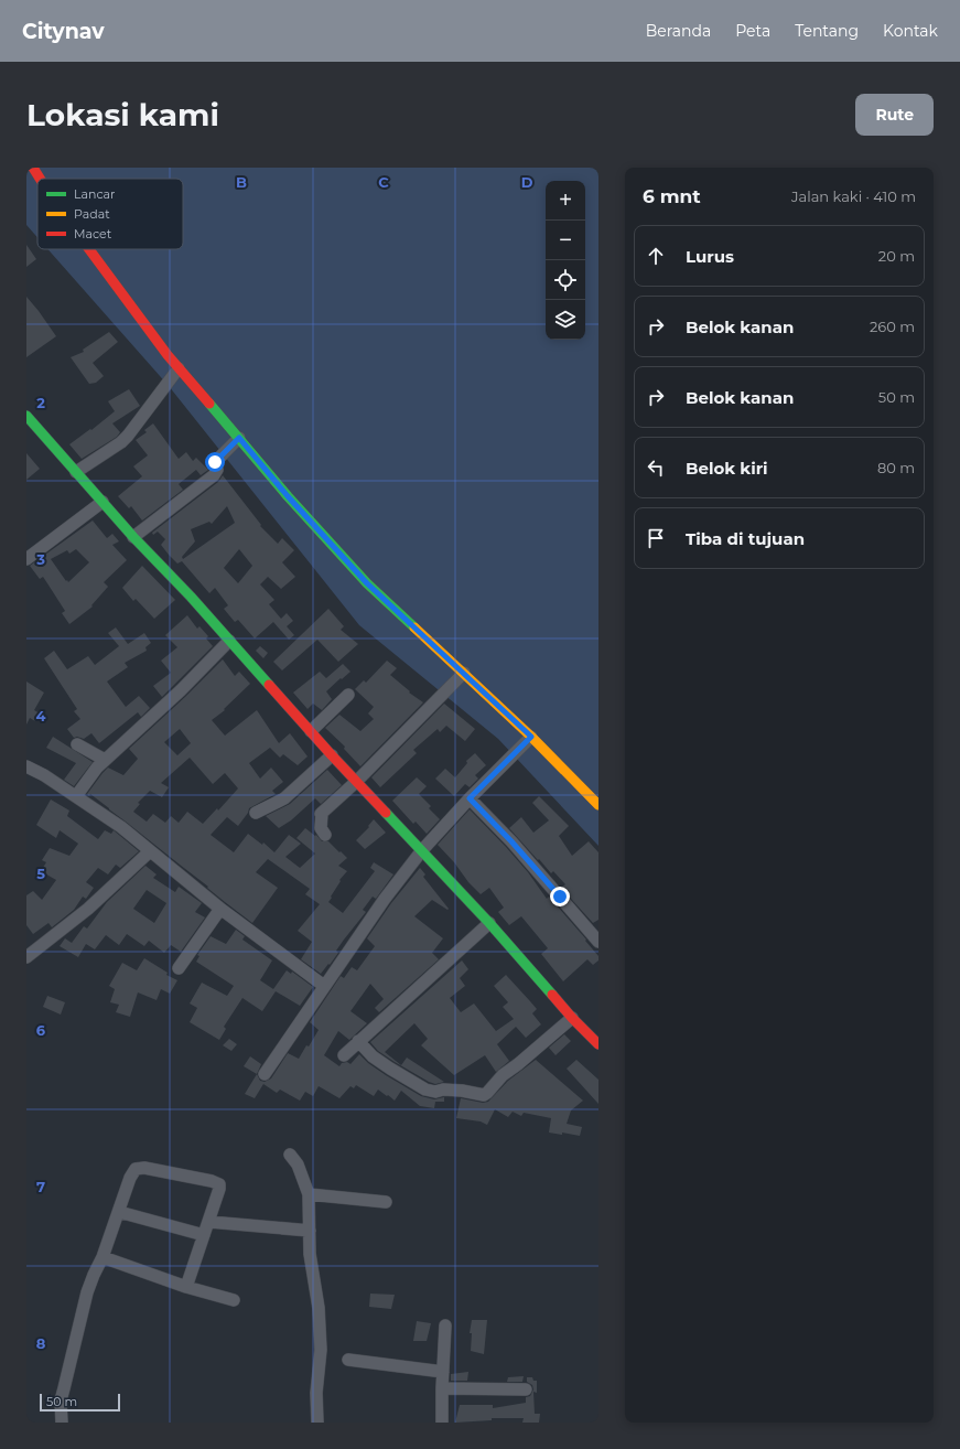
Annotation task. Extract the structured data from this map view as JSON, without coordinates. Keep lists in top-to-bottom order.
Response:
{
  "legend": ["Lancar", "Padat", "Macet"],
  "scale_bar": "50 m",
  "page": {
    "header": "Citynav",
    "nav": [
      "Beranda",
      "Peta",
      "Tentang",
      "Kontak"
    ],
    "buttons": "Rute",
    "title": "Lokasi kami",
    "heading": ["6 mnt", "Jalan kaki · 410 m"],
    "map_buttons": ["+", "−"],
    "list": [
      ["Lurus", "20 m"],
      ["Belok kanan", "260 m"],
      ["Belok kanan", "50 m"],
      ["Belok kiri", "80 m"],
      "Tiba di tujuan"
    ],
    "scale": "50 m"
  },
  "grid": {
    "columns": ["B", "C", "D"],
    "rows": [
      "2",
      "3",
      "4",
      "5",
      "6",
      "7",
      "8"
    ]
  }
}
